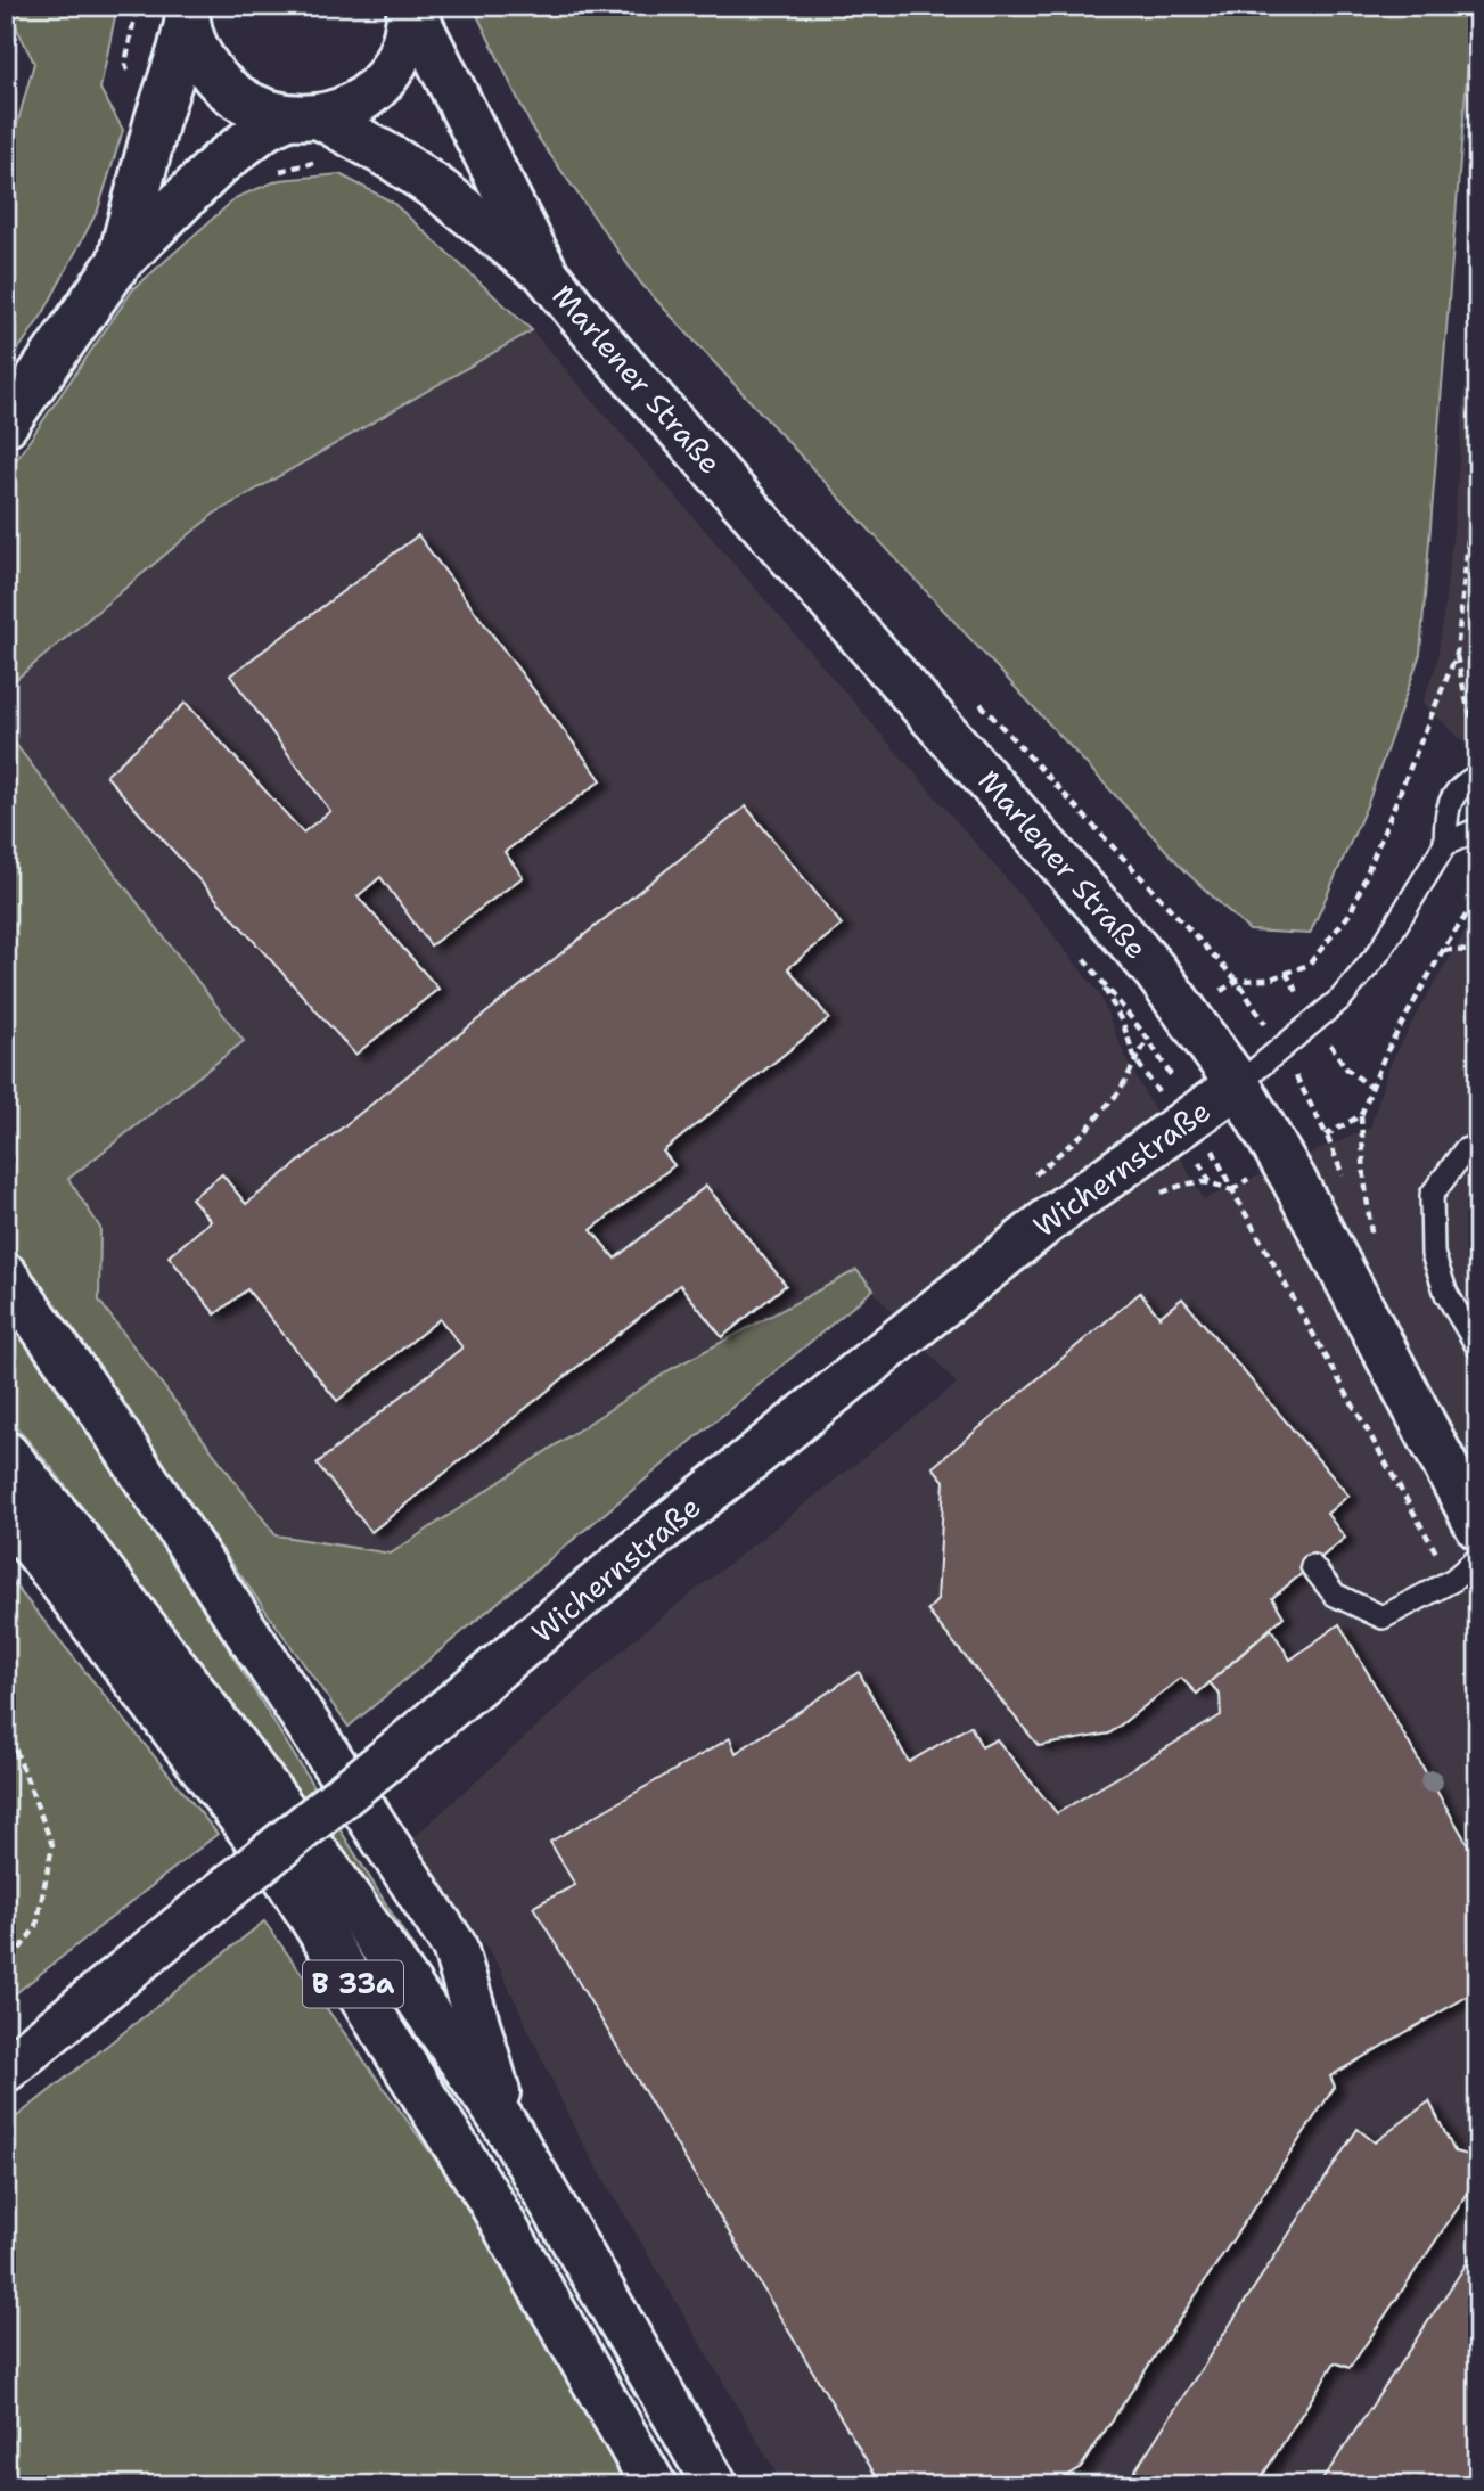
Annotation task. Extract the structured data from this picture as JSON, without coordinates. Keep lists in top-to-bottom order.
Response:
{
  "streets": {
    "main road": ["Marlener Straße", "Wichernstraße", "B 33a"]
  },
  "crossings": [
    ["Marlener Straße", "Wichernstraße"]
  ]
}
